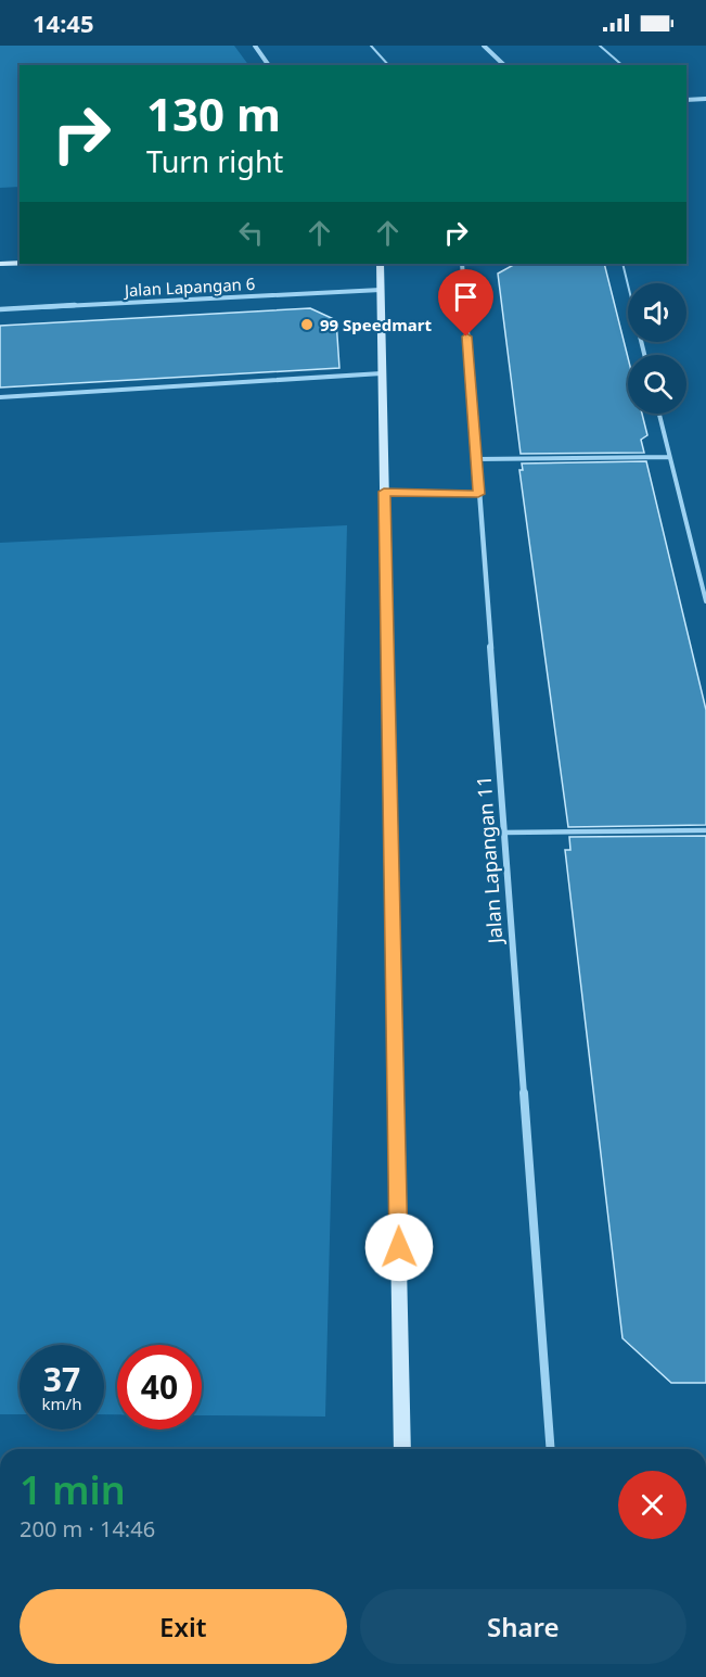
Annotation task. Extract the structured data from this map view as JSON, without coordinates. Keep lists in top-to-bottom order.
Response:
{
  "streets": {
    "street": ["Jalan Lapangan 6", "Jalan Lapangan 11"]
  },
  "places": ["99 Speedmart"],
  "page": {
    "status": "14:45",
    "turn": ["130 m", "Turn right"],
    "speed": "37 km/h",
    "limit": "40",
    "heading": ["1 min", "200 m · 14:46"],
    "buttons": ["Exit", "Share"]
  }
}
